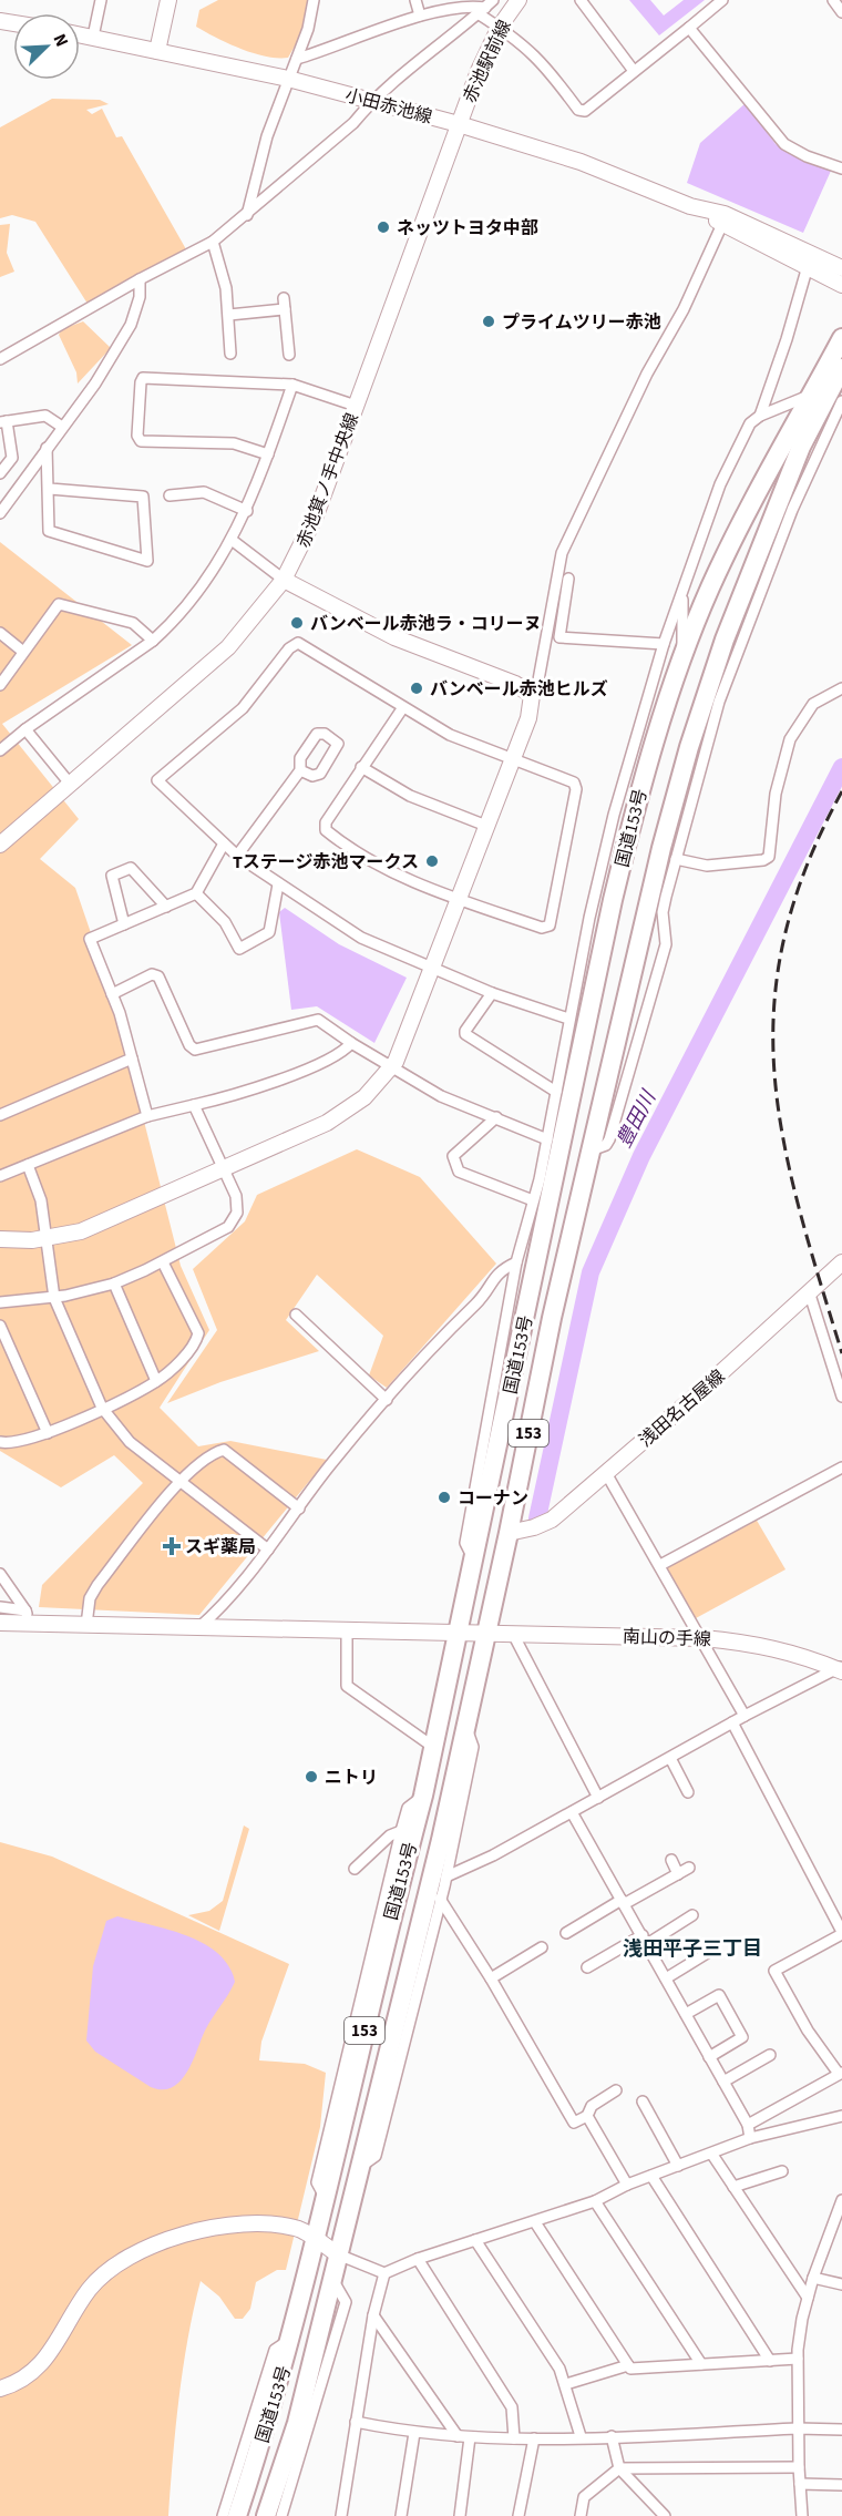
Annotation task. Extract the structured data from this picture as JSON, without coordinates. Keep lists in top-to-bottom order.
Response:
{
  "streets": {
    "highway": ["国道153号", "153"],
    "street": [
      "赤池駅前線",
      "小田赤池線",
      "赤池箕ノ手中央線",
      "浅田名古屋線",
      "南山の手線"
    ]
  },
  "crossings": [
    ["赤池駅前線", "小田赤池線"],
    ["赤池駅前線", "赤池箕ノ手中央線"],
    ["小田赤池線", "赤池箕ノ手中央線"],
    ["国道153号", "浅田名古屋線"],
    ["国道153号", "153"],
    ["国道153号", "南山の手線"]
  ],
  "districts": ["浅田平子三丁目"],
  "water": ["豊田川"],
  "places": {
    "other": [
      "ネッツトヨタ中部",
      "プライムツリー赤池",
      "バンベール赤池ラ・コリーヌ",
      "バンベール赤池ヒルズ",
      "Tステージ赤池マークス",
      "コーナン",
      "ニトリ"
    ],
    "health": ["スギ薬局"]
  },
  "north": "top right"
}
